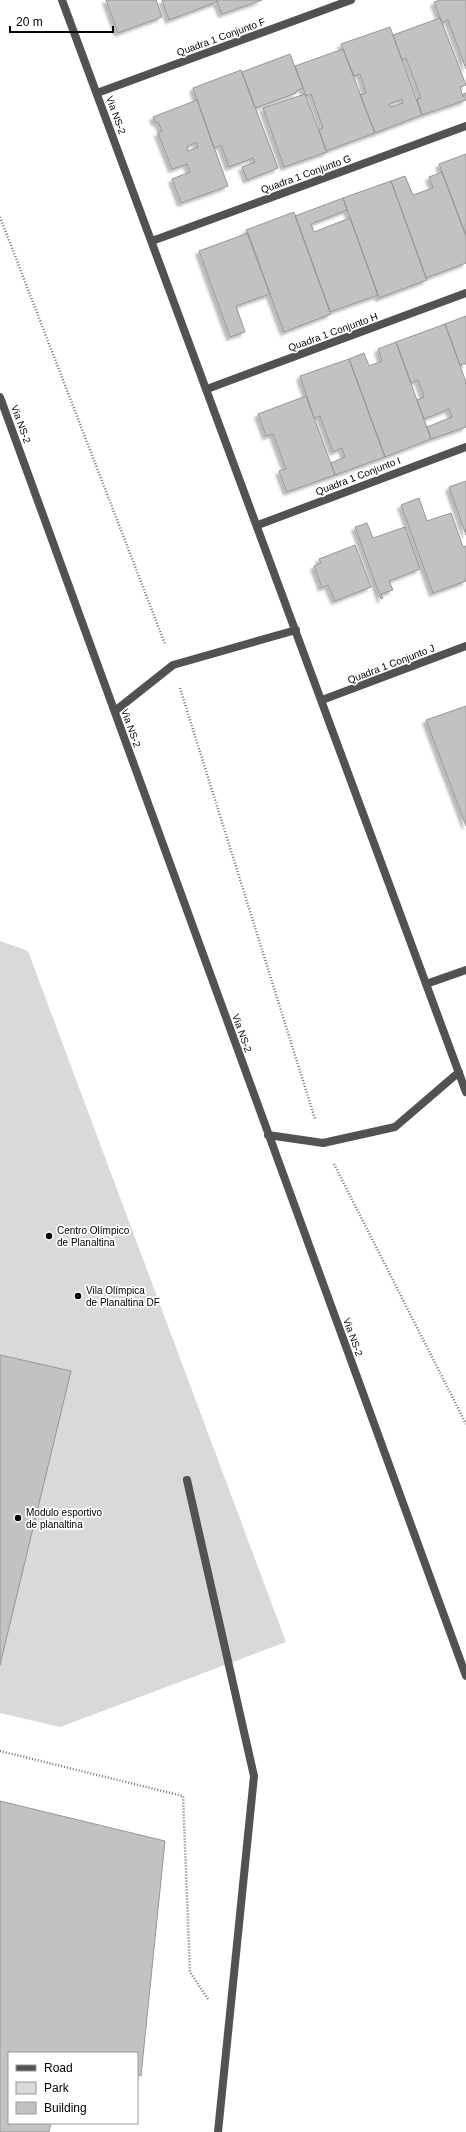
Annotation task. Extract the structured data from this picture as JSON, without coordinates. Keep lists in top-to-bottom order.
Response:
{
  "streets": {
    "street": [
      "Quadra 1 Conjunto F",
      "Via NS-2",
      "Quadra 1 Conjunto G",
      "Quadra 1 Conjunto H",
      "Quadra 1 Conjunto I",
      "Quadra 1 Conjunto J"
    ]
  },
  "crossings": [
    ["Quadra 1 Conjunto F", "Via NS-2"],
    ["Via NS-2", "Quadra 1 Conjunto G"],
    ["Via NS-2", "Quadra 1 Conjunto H"],
    ["Via NS-2", "Quadra 1 Conjunto I"],
    ["Via NS-2", "Quadra 1 Conjunto J"]
  ],
  "places": ["Centro Olímpico de Planaltina", "Vila Olímpica de Planaltina DF", "Modulo esportivo de planaltina"],
  "legend": ["Road", "Park", "Building"],
  "scale_bar": "20 m"
}
